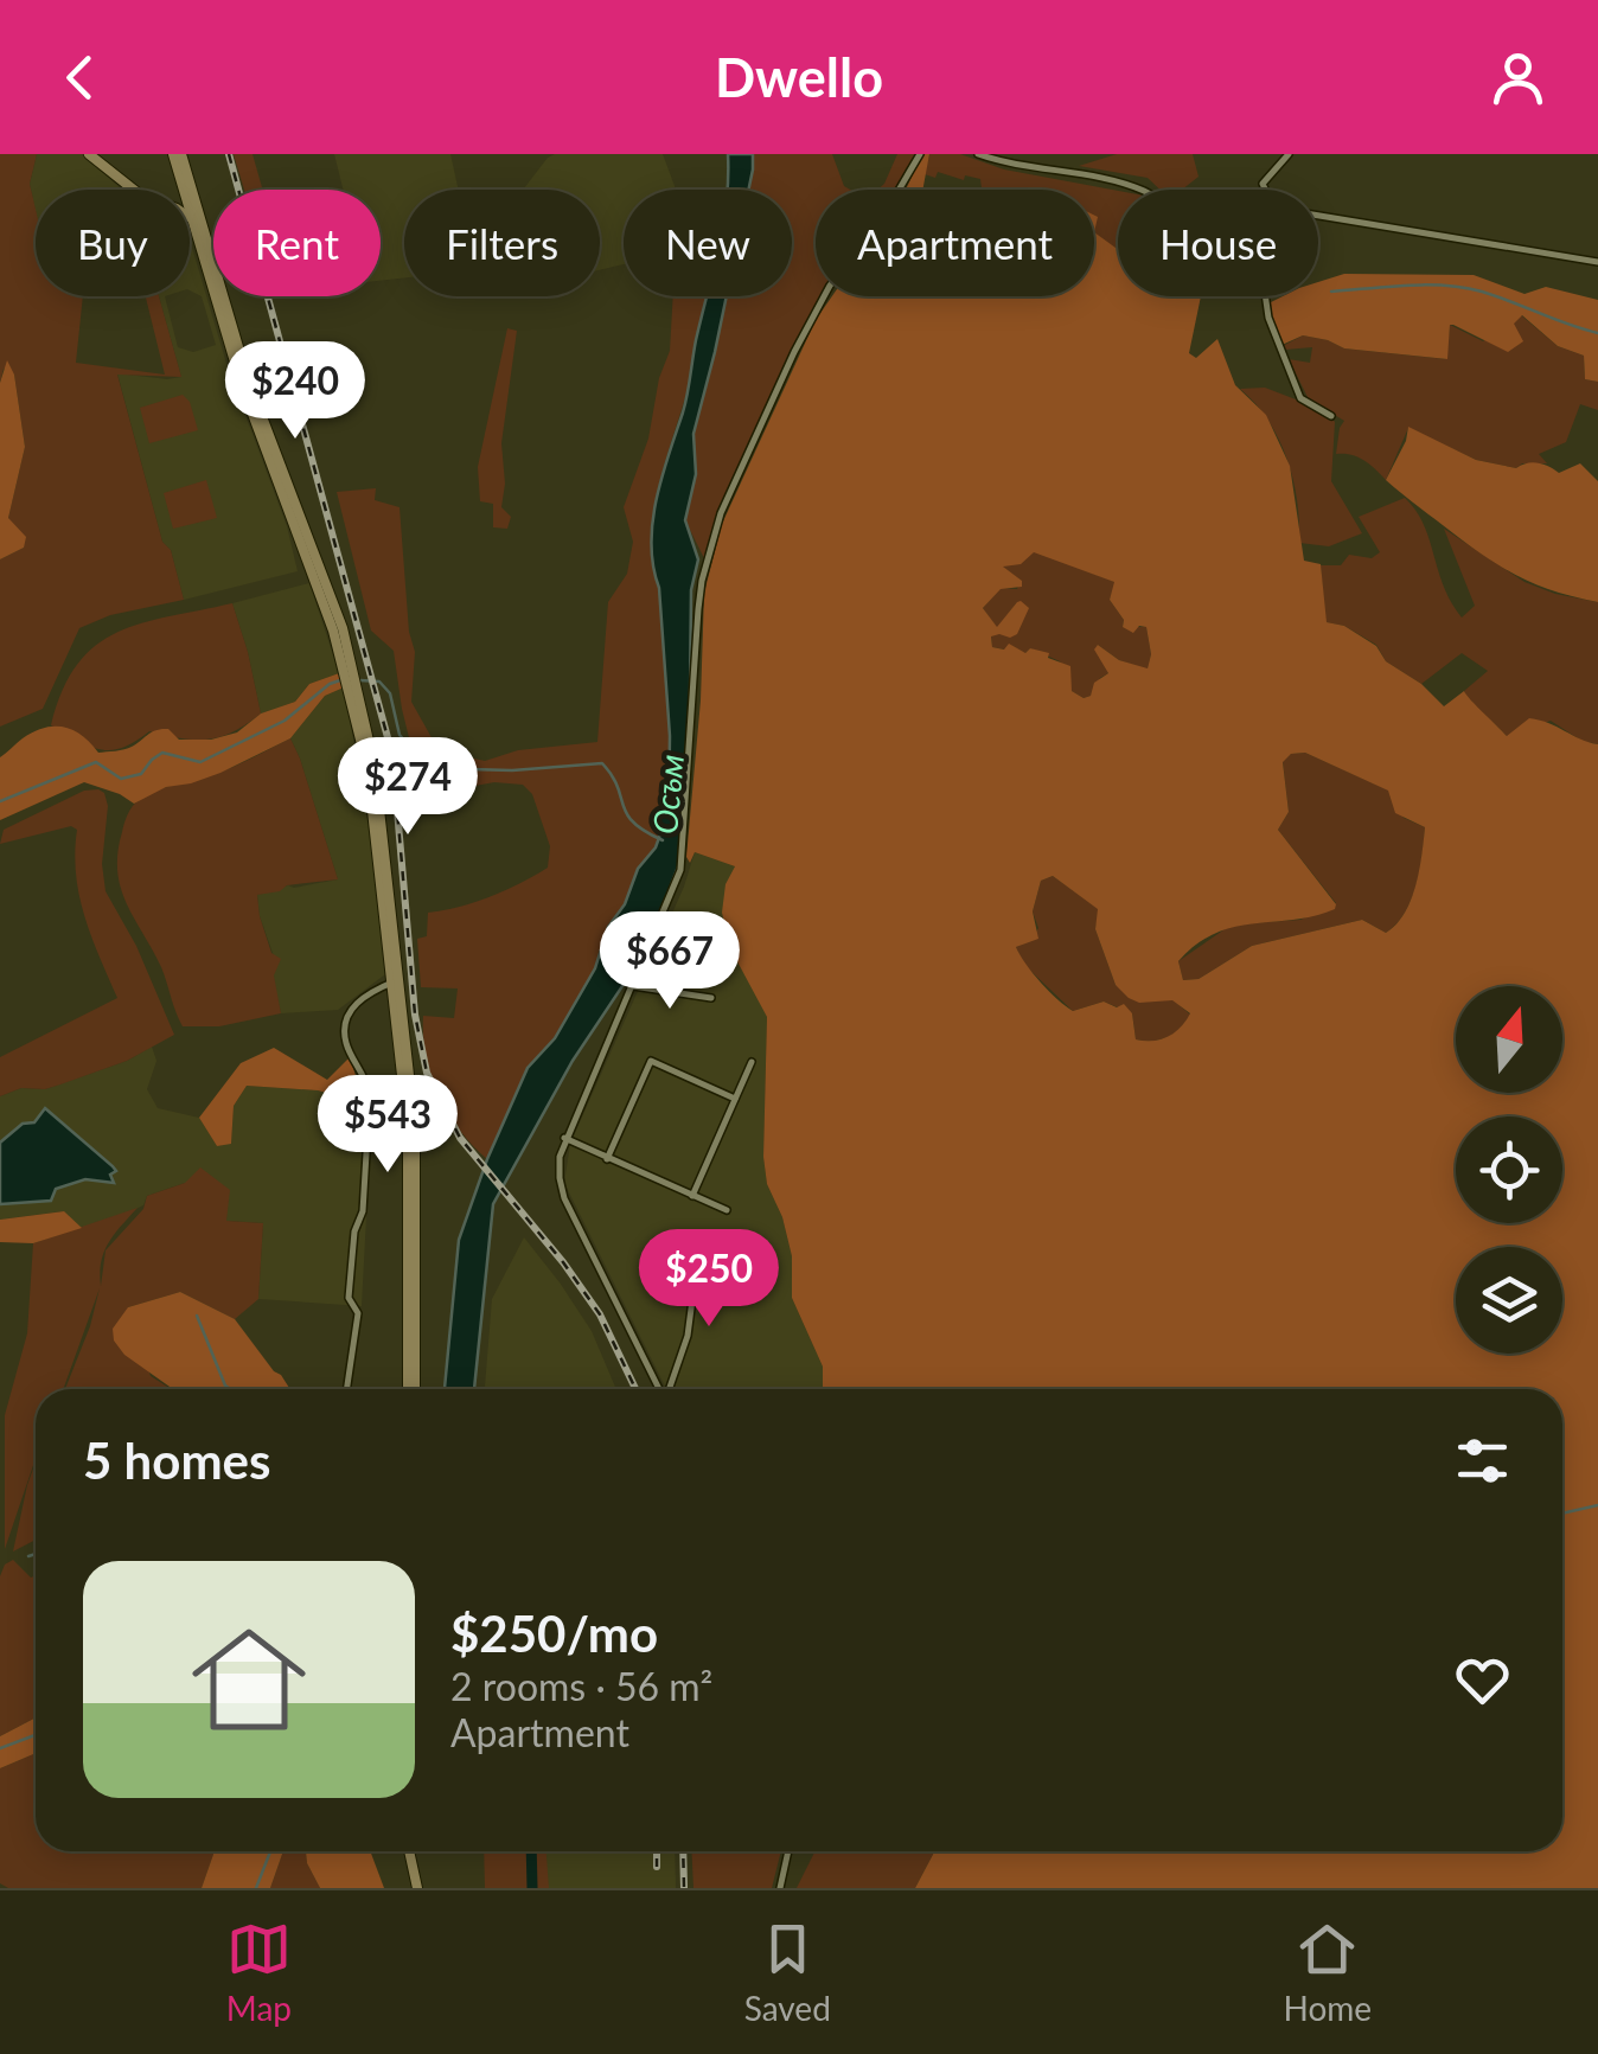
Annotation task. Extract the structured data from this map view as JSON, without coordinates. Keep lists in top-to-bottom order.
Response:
{
  "water": ["Осъм"],
  "north": "top",
  "page": {
    "header": "Dwello",
    "chip": [
      "Buy",
      "Rent",
      "Filters",
      "New",
      "Apartment",
      "House"
    ],
    "price": [
      "$240",
      "$274",
      "$667",
      "$543",
      "$250"
    ],
    "heading": "5 homes",
    "list": [
      {
        "name": "$250/mo",
        "note": "2 rooms · 56 m² · Apartment"
      }
    ],
    "tabs": ["Map", "Saved", "Home"]
  }
}
